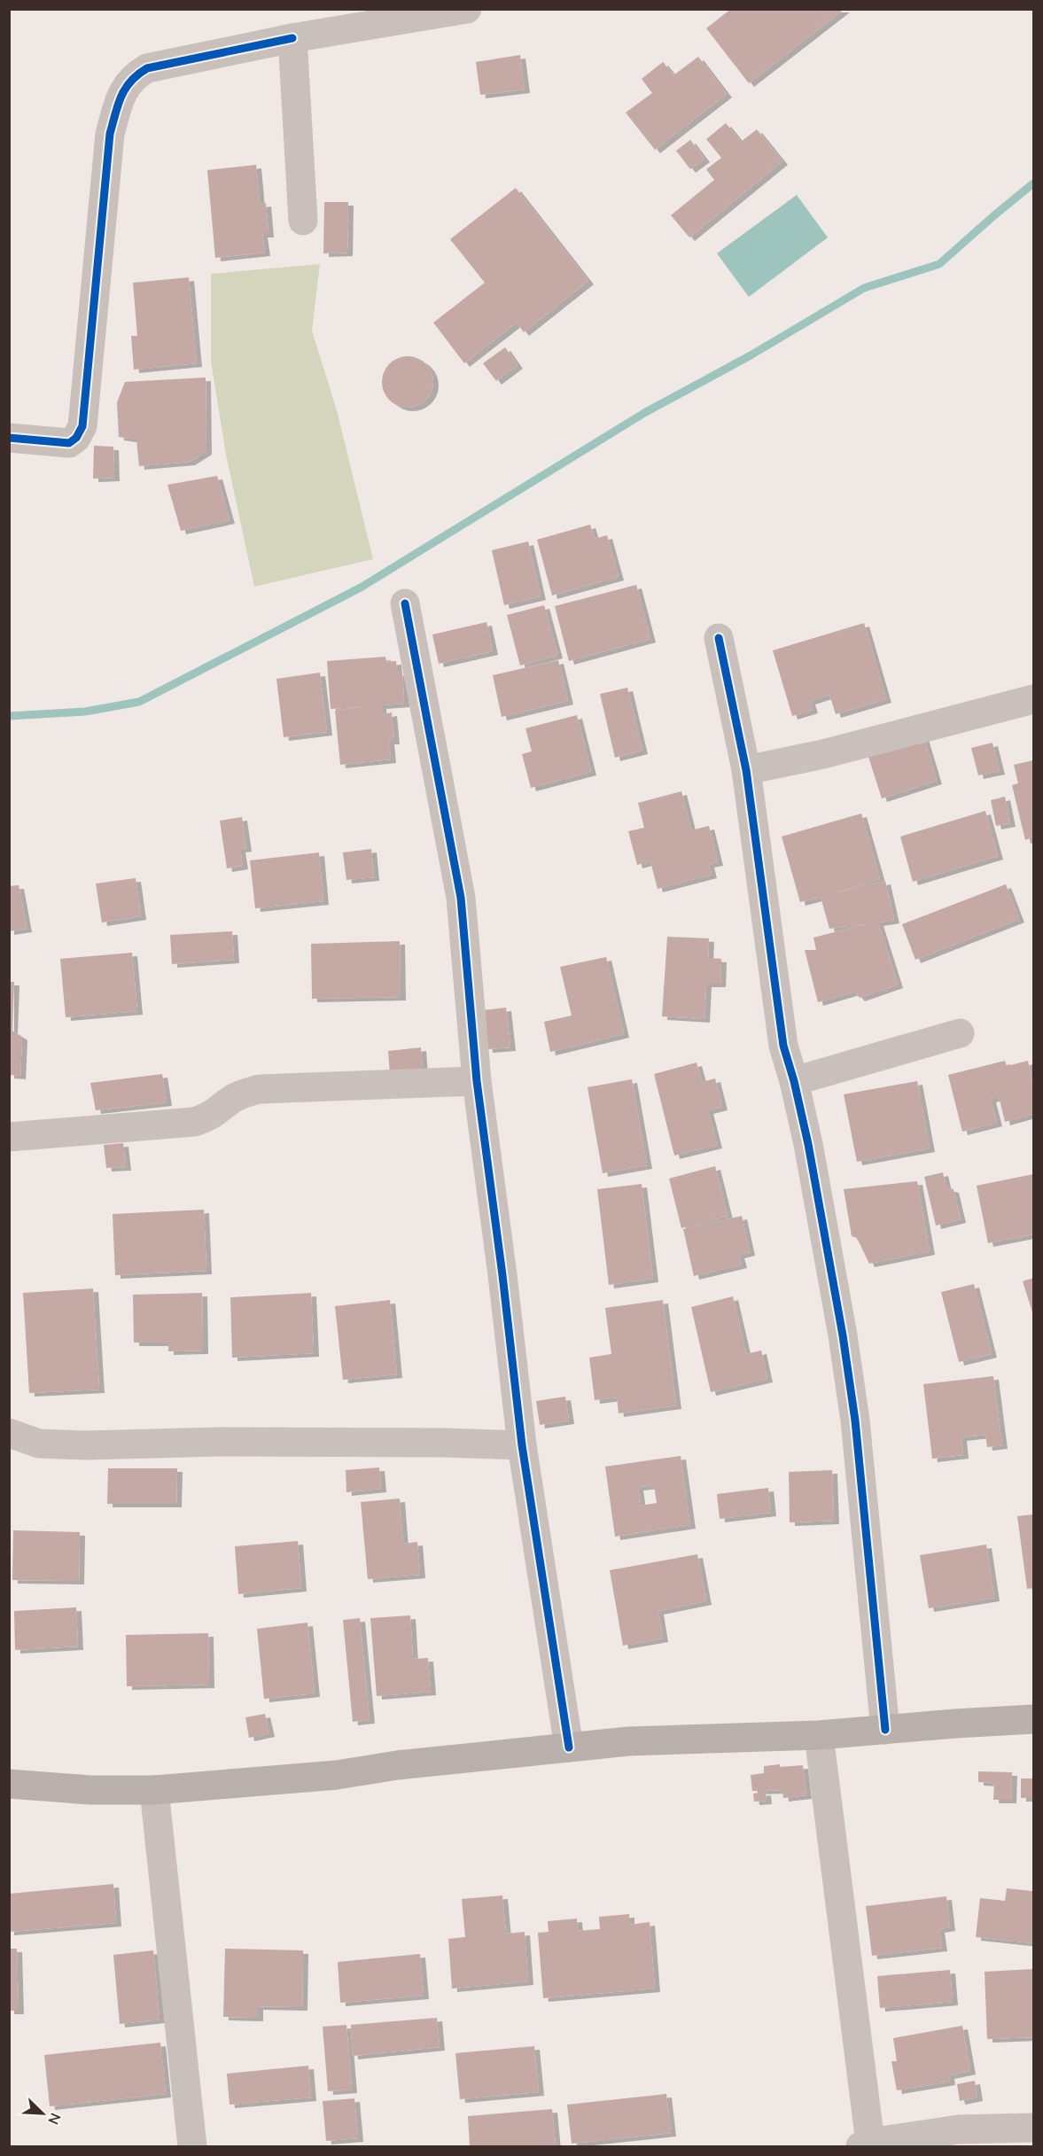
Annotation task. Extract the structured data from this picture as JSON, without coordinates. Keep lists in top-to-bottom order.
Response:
{
  "north": "bottom right"
}
